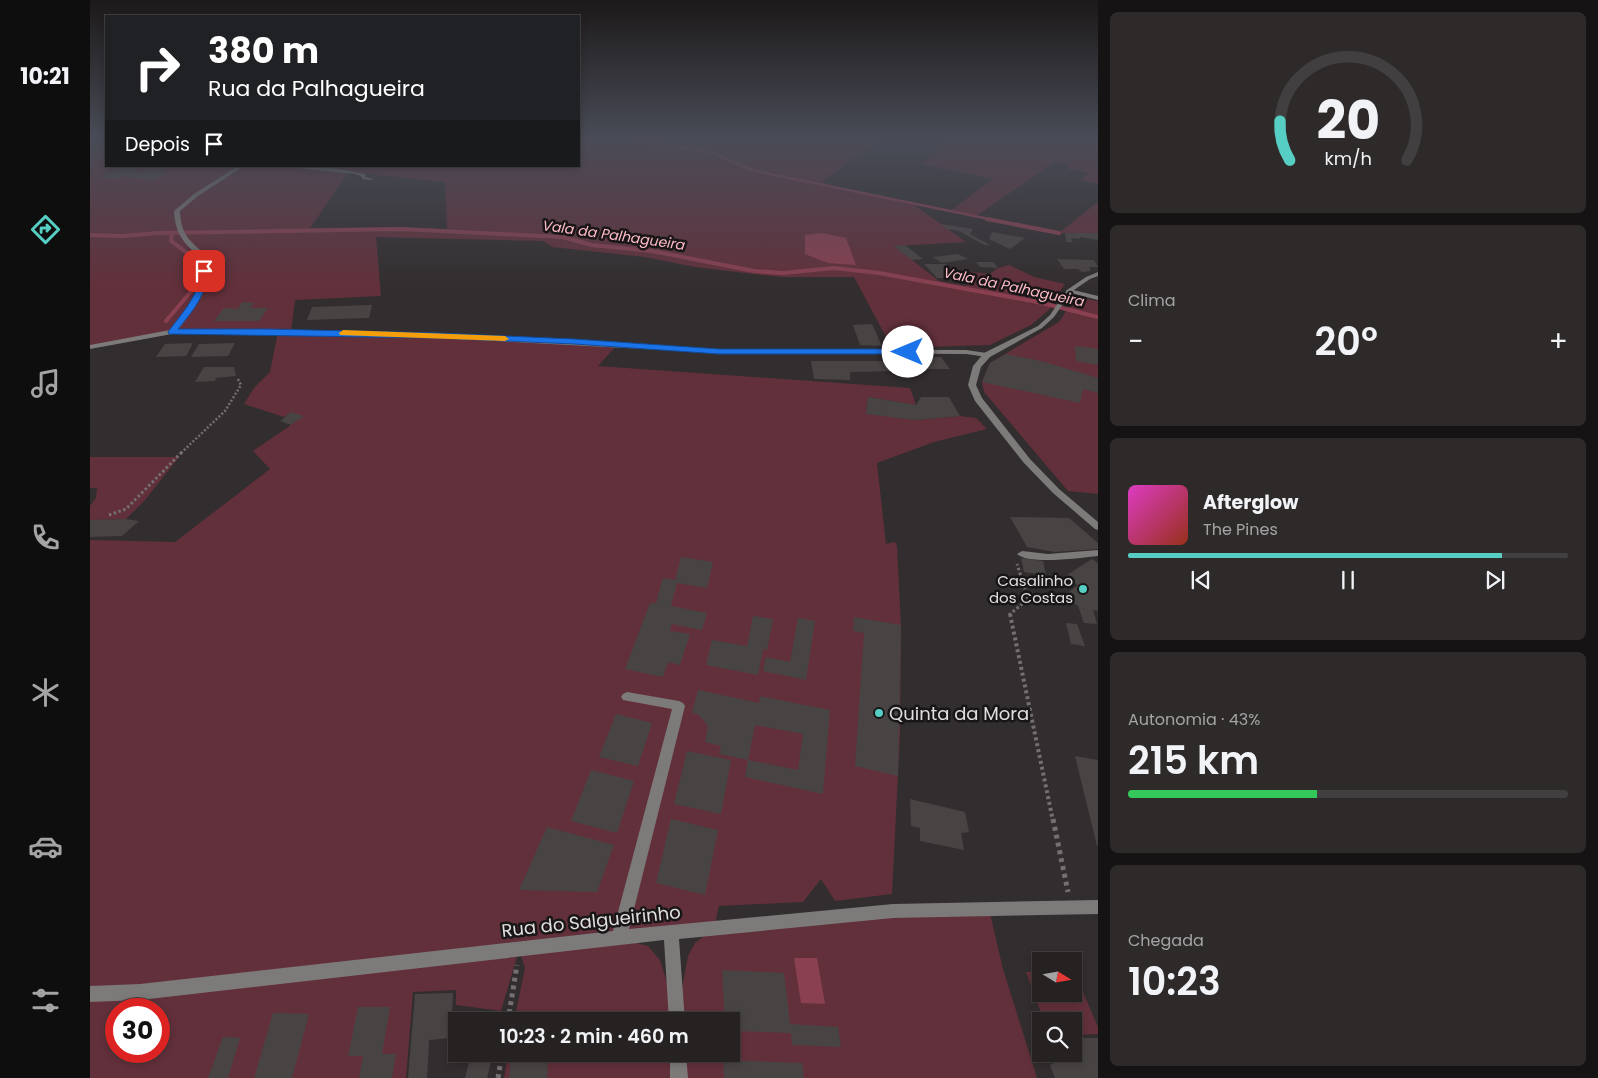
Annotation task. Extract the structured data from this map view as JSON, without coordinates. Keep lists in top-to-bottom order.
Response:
{
  "streets": {
    "street": ["Rua do Salgueirinho"]
  },
  "water": ["Vala da Palhagueira"],
  "places": ["Casalinho dos Costas", "Quinta da Mora"],
  "north": "right",
  "page": {
    "tabs": "10:21",
    "turn": ["380 m", "Rua da Palhagueira"],
    "then": "Depois",
    "tile": [
      "Clima",
      ["Autonomia · 43%", "215 km"],
      ["Chegada", "10:23"]
    ],
    "heat": ["−", "20°", "+"],
    "song": ["Afterglow", "The Pines"],
    "limit": "30",
    "trip": "10:23 · 2 min · 460 m",
    "gauge": ["20", "km/h"]
  }
}
